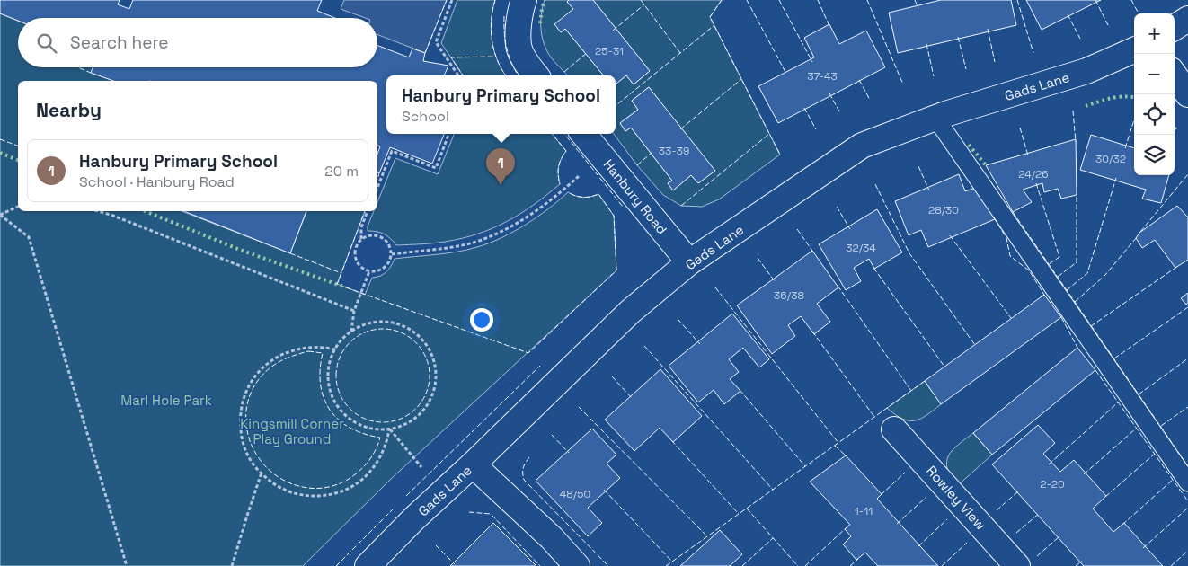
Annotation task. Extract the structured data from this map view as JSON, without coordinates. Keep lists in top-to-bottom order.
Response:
{
  "streets": {
    "street": ["Gads Lane", "Hanbury Road", "Rowley View"]
  },
  "crossings": [
    ["Gads Lane", "Hanbury Road"]
  ],
  "parks": ["Marl Hole Park", "Kingsmill Corner Play Ground"],
  "house_numbers": [
    "25-31",
    "37-43",
    "33-39",
    "30/32",
    "24/26",
    "28/30",
    "32/34",
    "36/38",
    "2-20",
    "48/50",
    "1-11"
  ],
  "page": {
    "map_buttons": ["+", "−"],
    "search": "Search here",
    "popup": ["Hanbury Primary School", "School"],
    "heading": "Nearby",
    "list": [
      {
        "mark": "1",
        "name": "Hanbury Primary School",
        "note": "School · Hanbury Road",
        "value": "20 m"
      }
    ],
    "pins": "1"
  }
}
